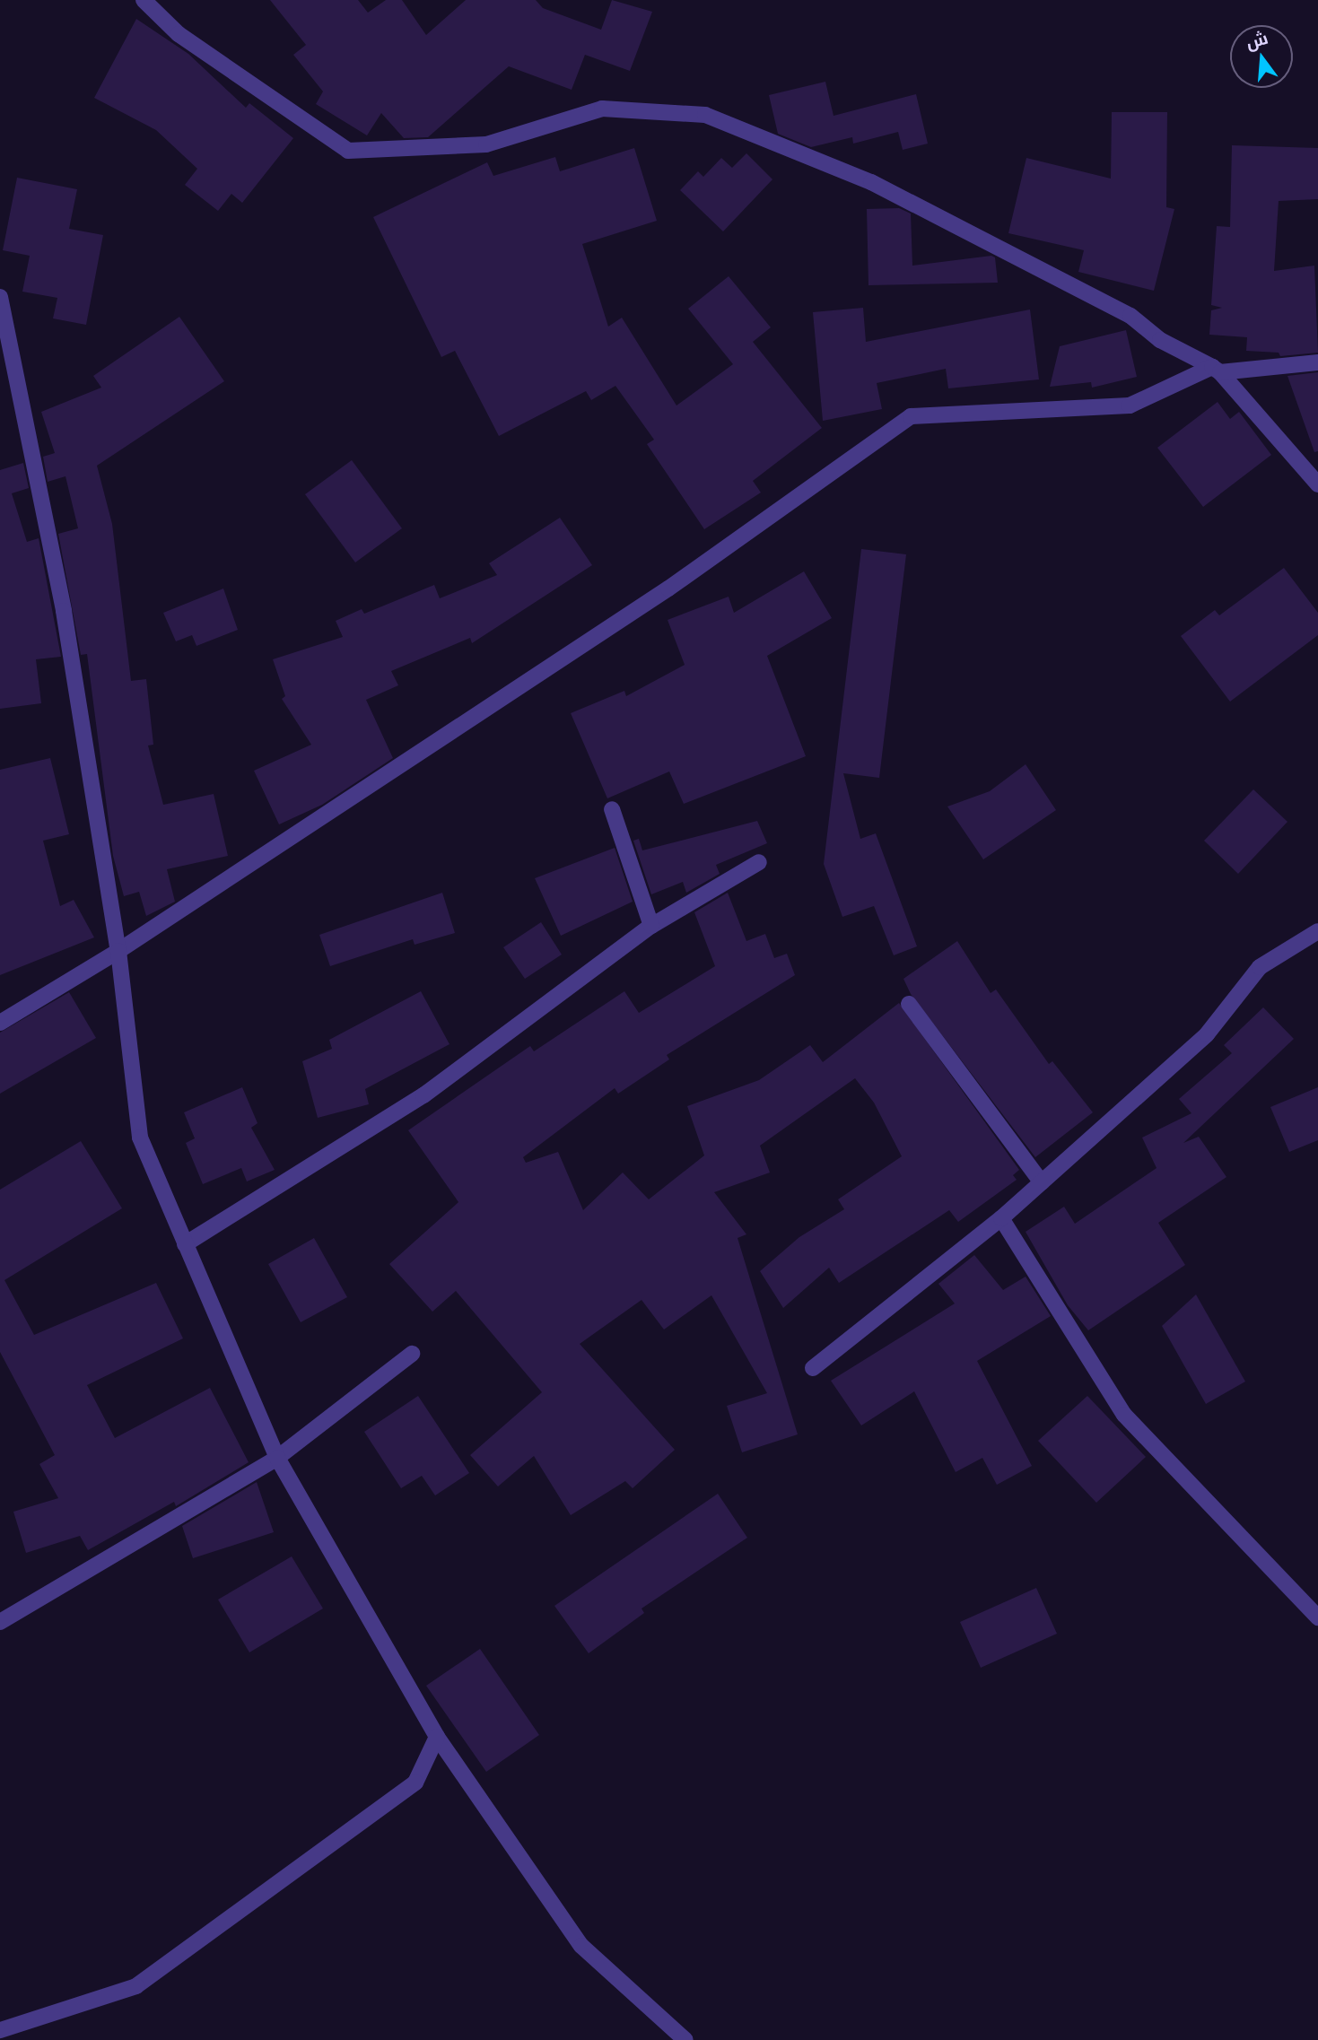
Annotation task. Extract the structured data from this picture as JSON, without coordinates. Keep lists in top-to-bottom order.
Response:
{
  "north": "top"
}
